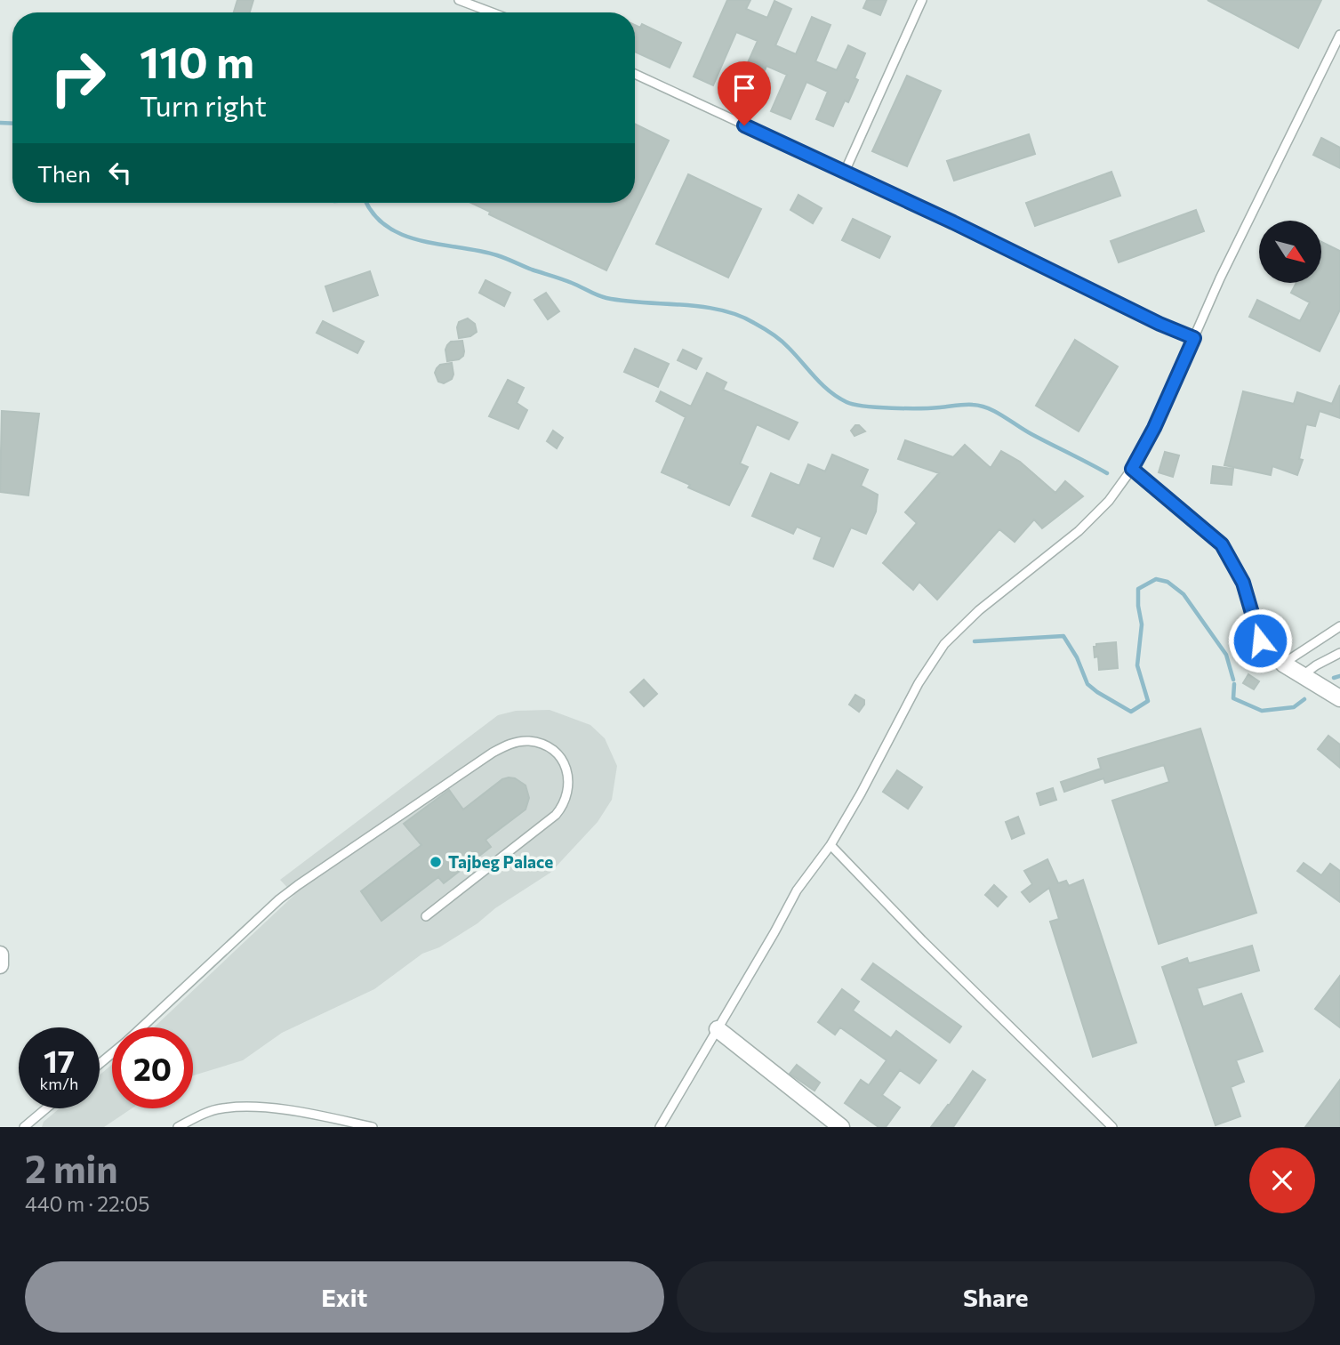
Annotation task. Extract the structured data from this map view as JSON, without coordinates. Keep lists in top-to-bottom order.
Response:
{
  "places": ["Tajbeg Palace"],
  "north": "bottom right",
  "page": {
    "turn": ["110 m", "Turn right"],
    "then": "Then",
    "speed": "17 km/h",
    "limit": "20",
    "heading": ["2 min", "440 m · 22:05"],
    "buttons": ["Exit", "Share"]
  }
}
